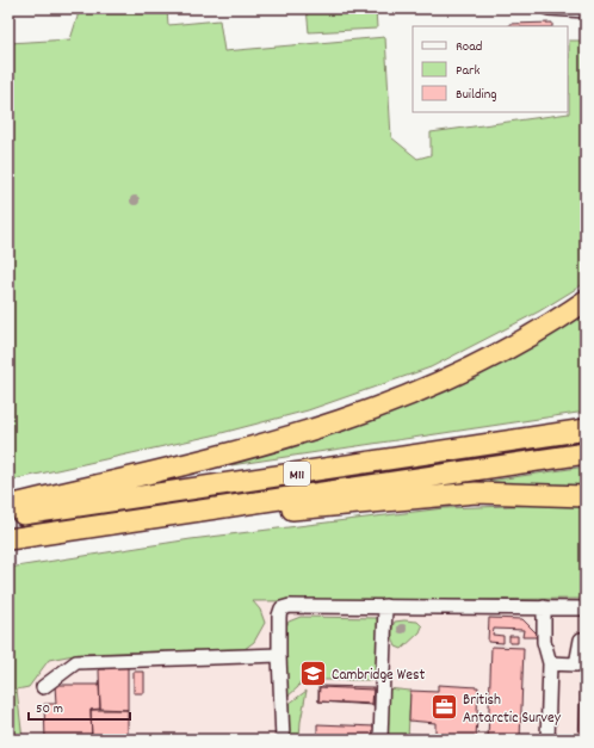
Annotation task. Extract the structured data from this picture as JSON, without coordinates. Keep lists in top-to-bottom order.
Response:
{
  "streets": {
    "highway": ["M11"]
  },
  "places": {
    "school or university": ["Cambridge West"],
    "office": ["British Antarctic Survey"]
  },
  "legend": ["Road", "Park", "Building"],
  "scale_bar": "50 m"
}
